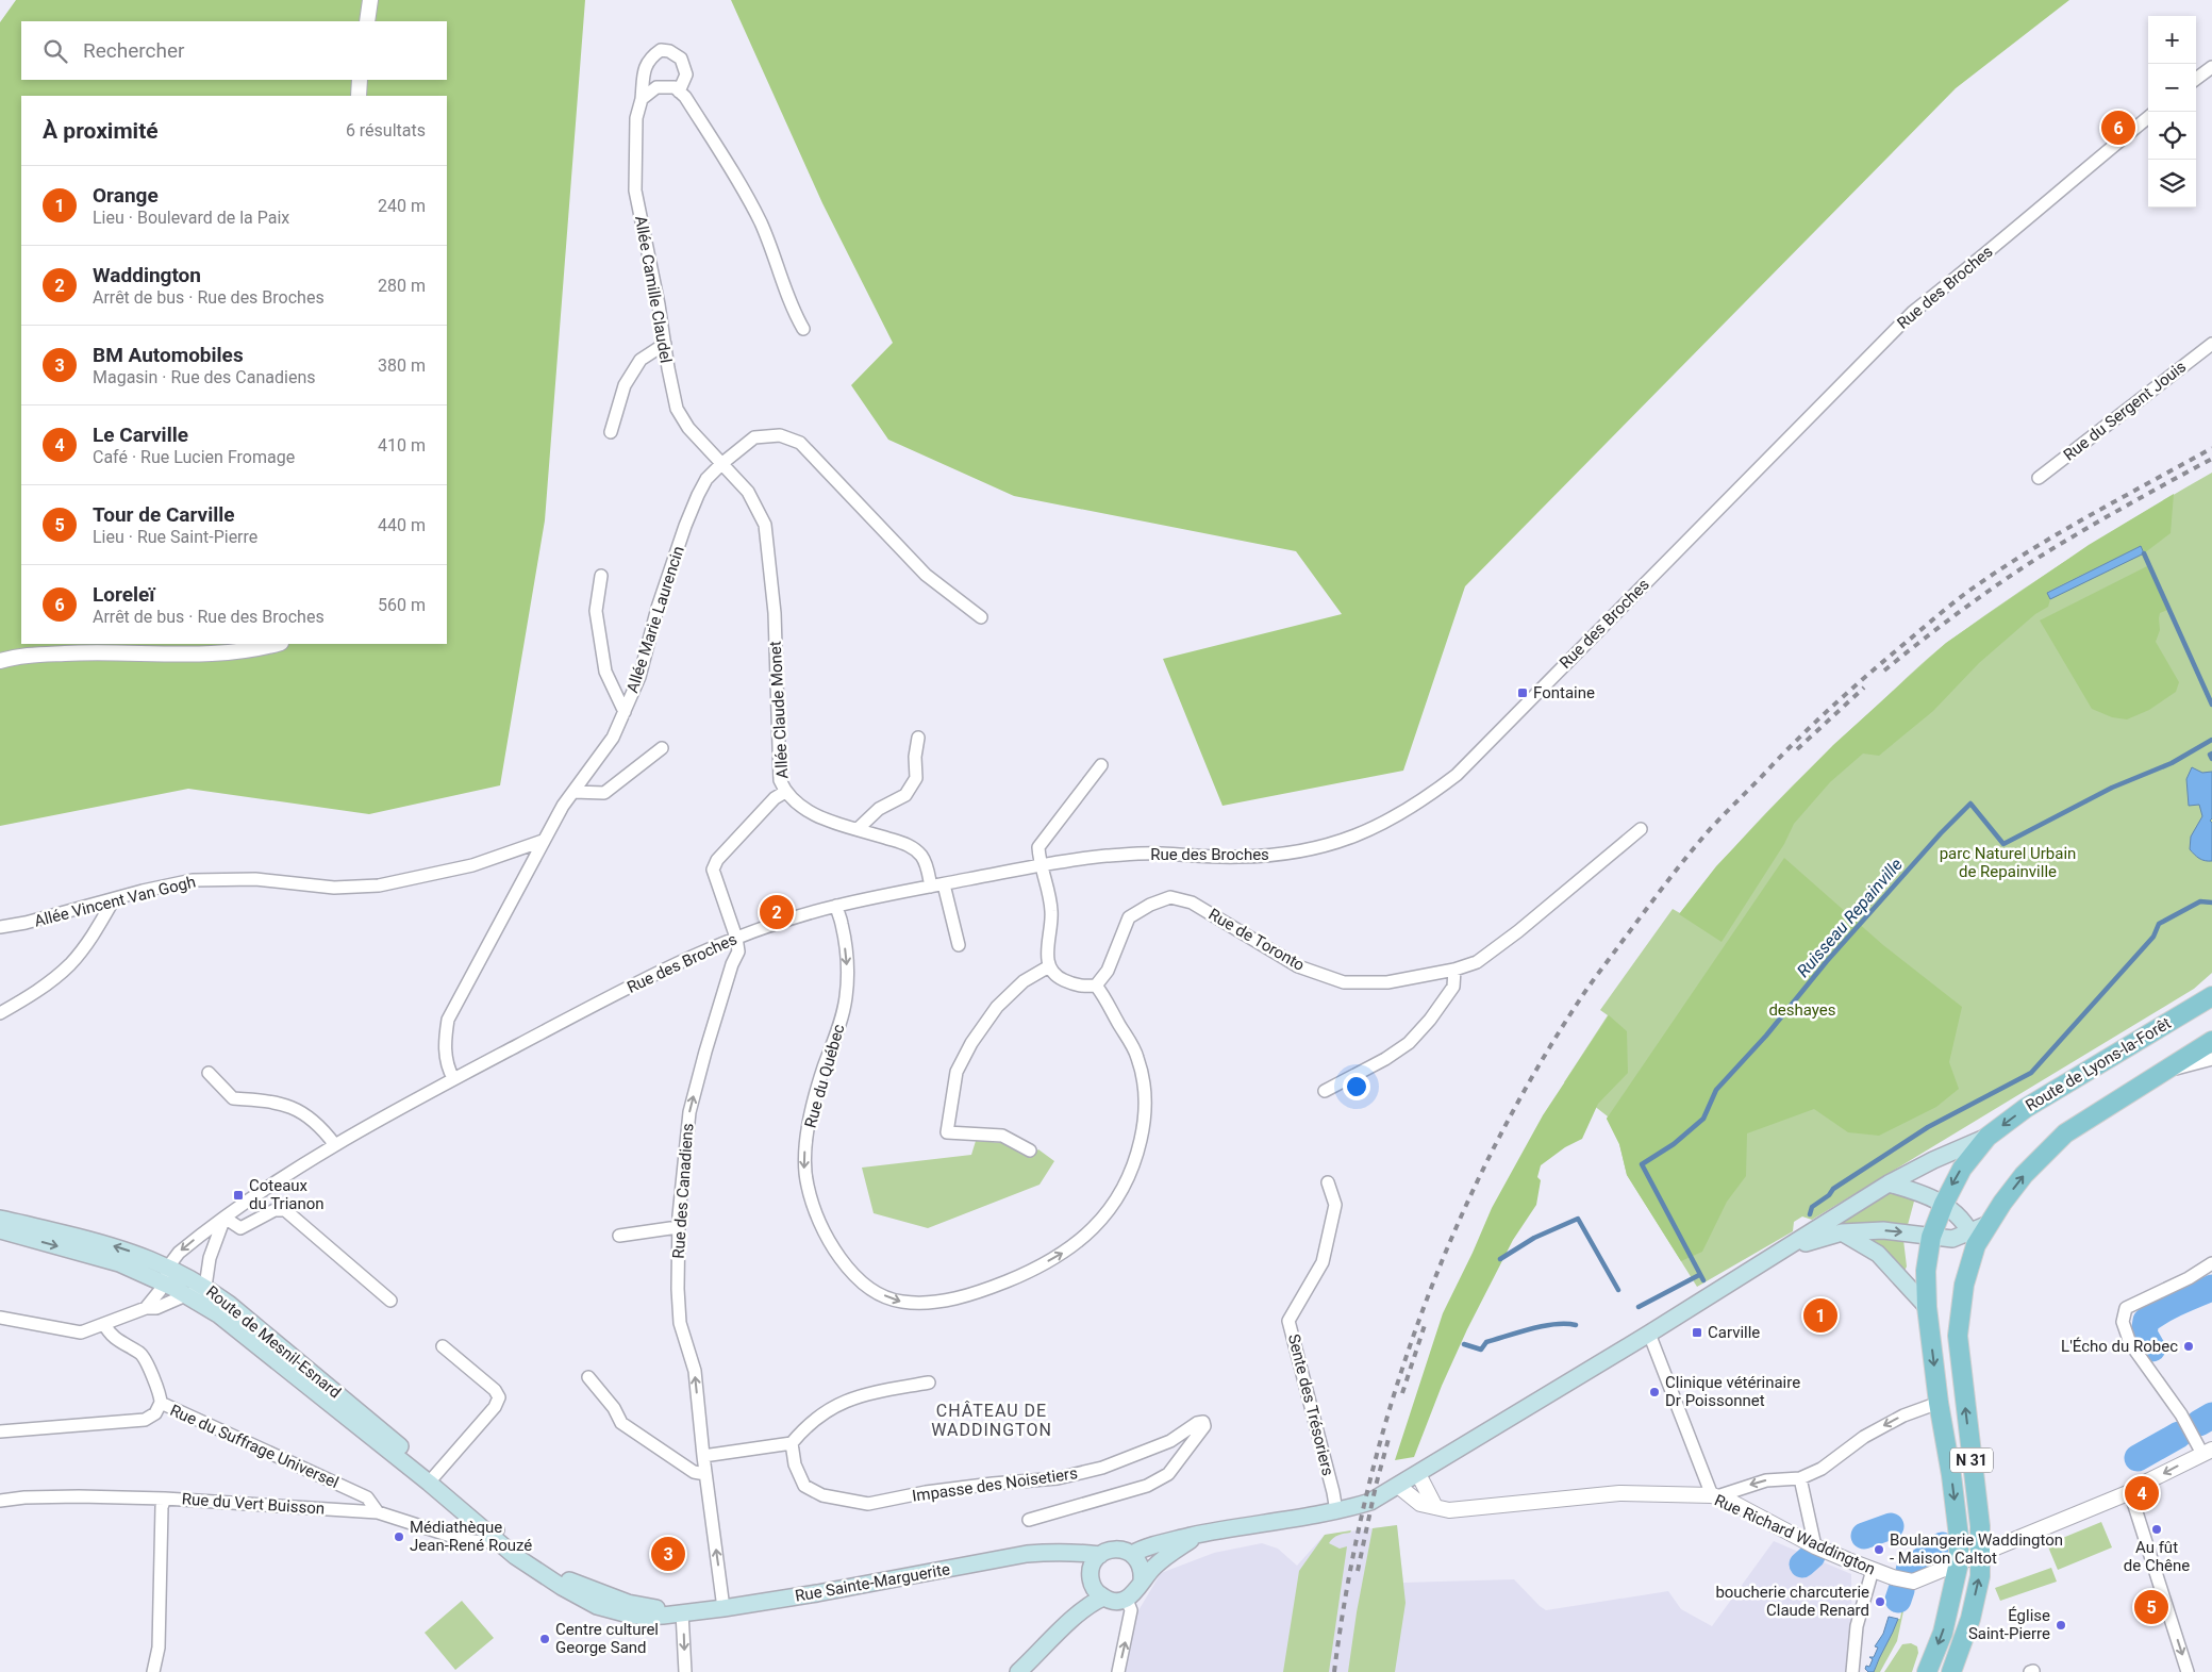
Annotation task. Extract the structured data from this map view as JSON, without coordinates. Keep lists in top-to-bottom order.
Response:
{
  "streets": {
    "main road": [
      "Route de Lyons-la-Forêt",
      "Route de Mesnil-Esnard",
      "N 31",
      "Rue Sainte-Marguerite"
    ],
    "street": [
      "Rue des Broches",
      "Allée Camille Claudel",
      "Rue du Sergent Jouis",
      "Allée Marie Laurencin",
      "Allée Claude Monet",
      "Allée Vincent Van Gogh",
      "Rue de Toronto",
      "Rue du Québec",
      "Rue des Canadiens",
      "Sente des Trésoriers",
      "Rue du Suffrage Universel",
      "Impasse des Noisetiers",
      "Rue du Vert Buisson",
      "Rue Richard Waddington"
    ]
  },
  "crossings": [
    ["Rue des Broches", "Allée Marie Laurencin"],
    ["Rue des Broches", "Allée Claude Monet"],
    ["Rue des Broches", "Rue du Québec"],
    ["Rue des Broches", "Rue des Canadiens"],
    ["Rue des Broches", "Route de Mesnil-Esnard"],
    ["Allée Camille Claudel", "Allée Marie Laurencin"],
    ["Allée Camille Claudel", "Allée Claude Monet"],
    ["Allée Marie Laurencin", "Allée Claude Monet"],
    ["Allée Marie Laurencin", "Allée Vincent Van Gogh"],
    ["Allée Claude Monet", "Rue des Canadiens"],
    ["Rue de Toronto", "Rue du Québec"],
    ["Route de Lyons-la-Forêt", "N 31"],
    ["Rue des Canadiens", "Rue Sainte-Marguerite"],
    ["Route de Mesnil-Esnard", "Rue du Vert Buisson"],
    ["Route de Mesnil-Esnard", "Rue Sainte-Marguerite"],
    ["Rue du Suffrage Universel", "Rue du Vert Buisson"],
    ["N 31", "Rue Richard Waddington"],
    ["Rue du Vert Buisson", "Rue Sainte-Marguerite"]
  ],
  "one_way": ["Rue des Canadiens"],
  "districts": ["CHÂTEAU DE WADDINGTON"],
  "water": ["Ruisseau Repainville"],
  "parks": ["parc Naturel Urbain de Repainville", "deshayes"],
  "places": {
    "transit": ["Fontaine", "Coteaux du Trianon", "Carville"],
    "other": [
      "L'Écho du Robec",
      "Clinique vétérinaire Dr Poissonnet",
      "Au fût de Chêne",
      "Médiathèque Jean-René Rouzé",
      "Boulangerie Waddington - Maison Caltot",
      "boucherie charcuterie Claude Renard",
      "Église Saint-Pierre",
      "Centre culturel George Sand"
    ]
  },
  "page": {
    "map_buttons": ["+", "−"],
    "search": "Rechercher",
    "heading": ["À proximité", "6 résultats"],
    "pins": [
      "6",
      "2",
      "1",
      "4",
      "3",
      "5"
    ],
    "list": [
      {
        "mark": "1",
        "name": "Orange",
        "note": "Lieu · Boulevard de la Paix",
        "value": "240 m"
      },
      {
        "mark": "2",
        "name": "Waddington",
        "note": "Arrêt de bus · Rue des Broches",
        "value": "280 m"
      },
      {
        "mark": "3",
        "name": "BM Automobiles",
        "note": "Magasin · Rue des Canadiens",
        "value": "380 m"
      },
      {
        "mark": "4",
        "name": "Le Carville",
        "note": "Café · Rue Lucien Fromage",
        "value": "410 m"
      },
      {
        "mark": "5",
        "name": "Tour de Carville",
        "note": "Lieu · Rue Saint-Pierre",
        "value": "440 m"
      },
      {
        "mark": "6",
        "name": "Loreleï",
        "note": "Arrêt de bus · Rue des Broches",
        "value": "560 m"
      }
    ]
  }
}
